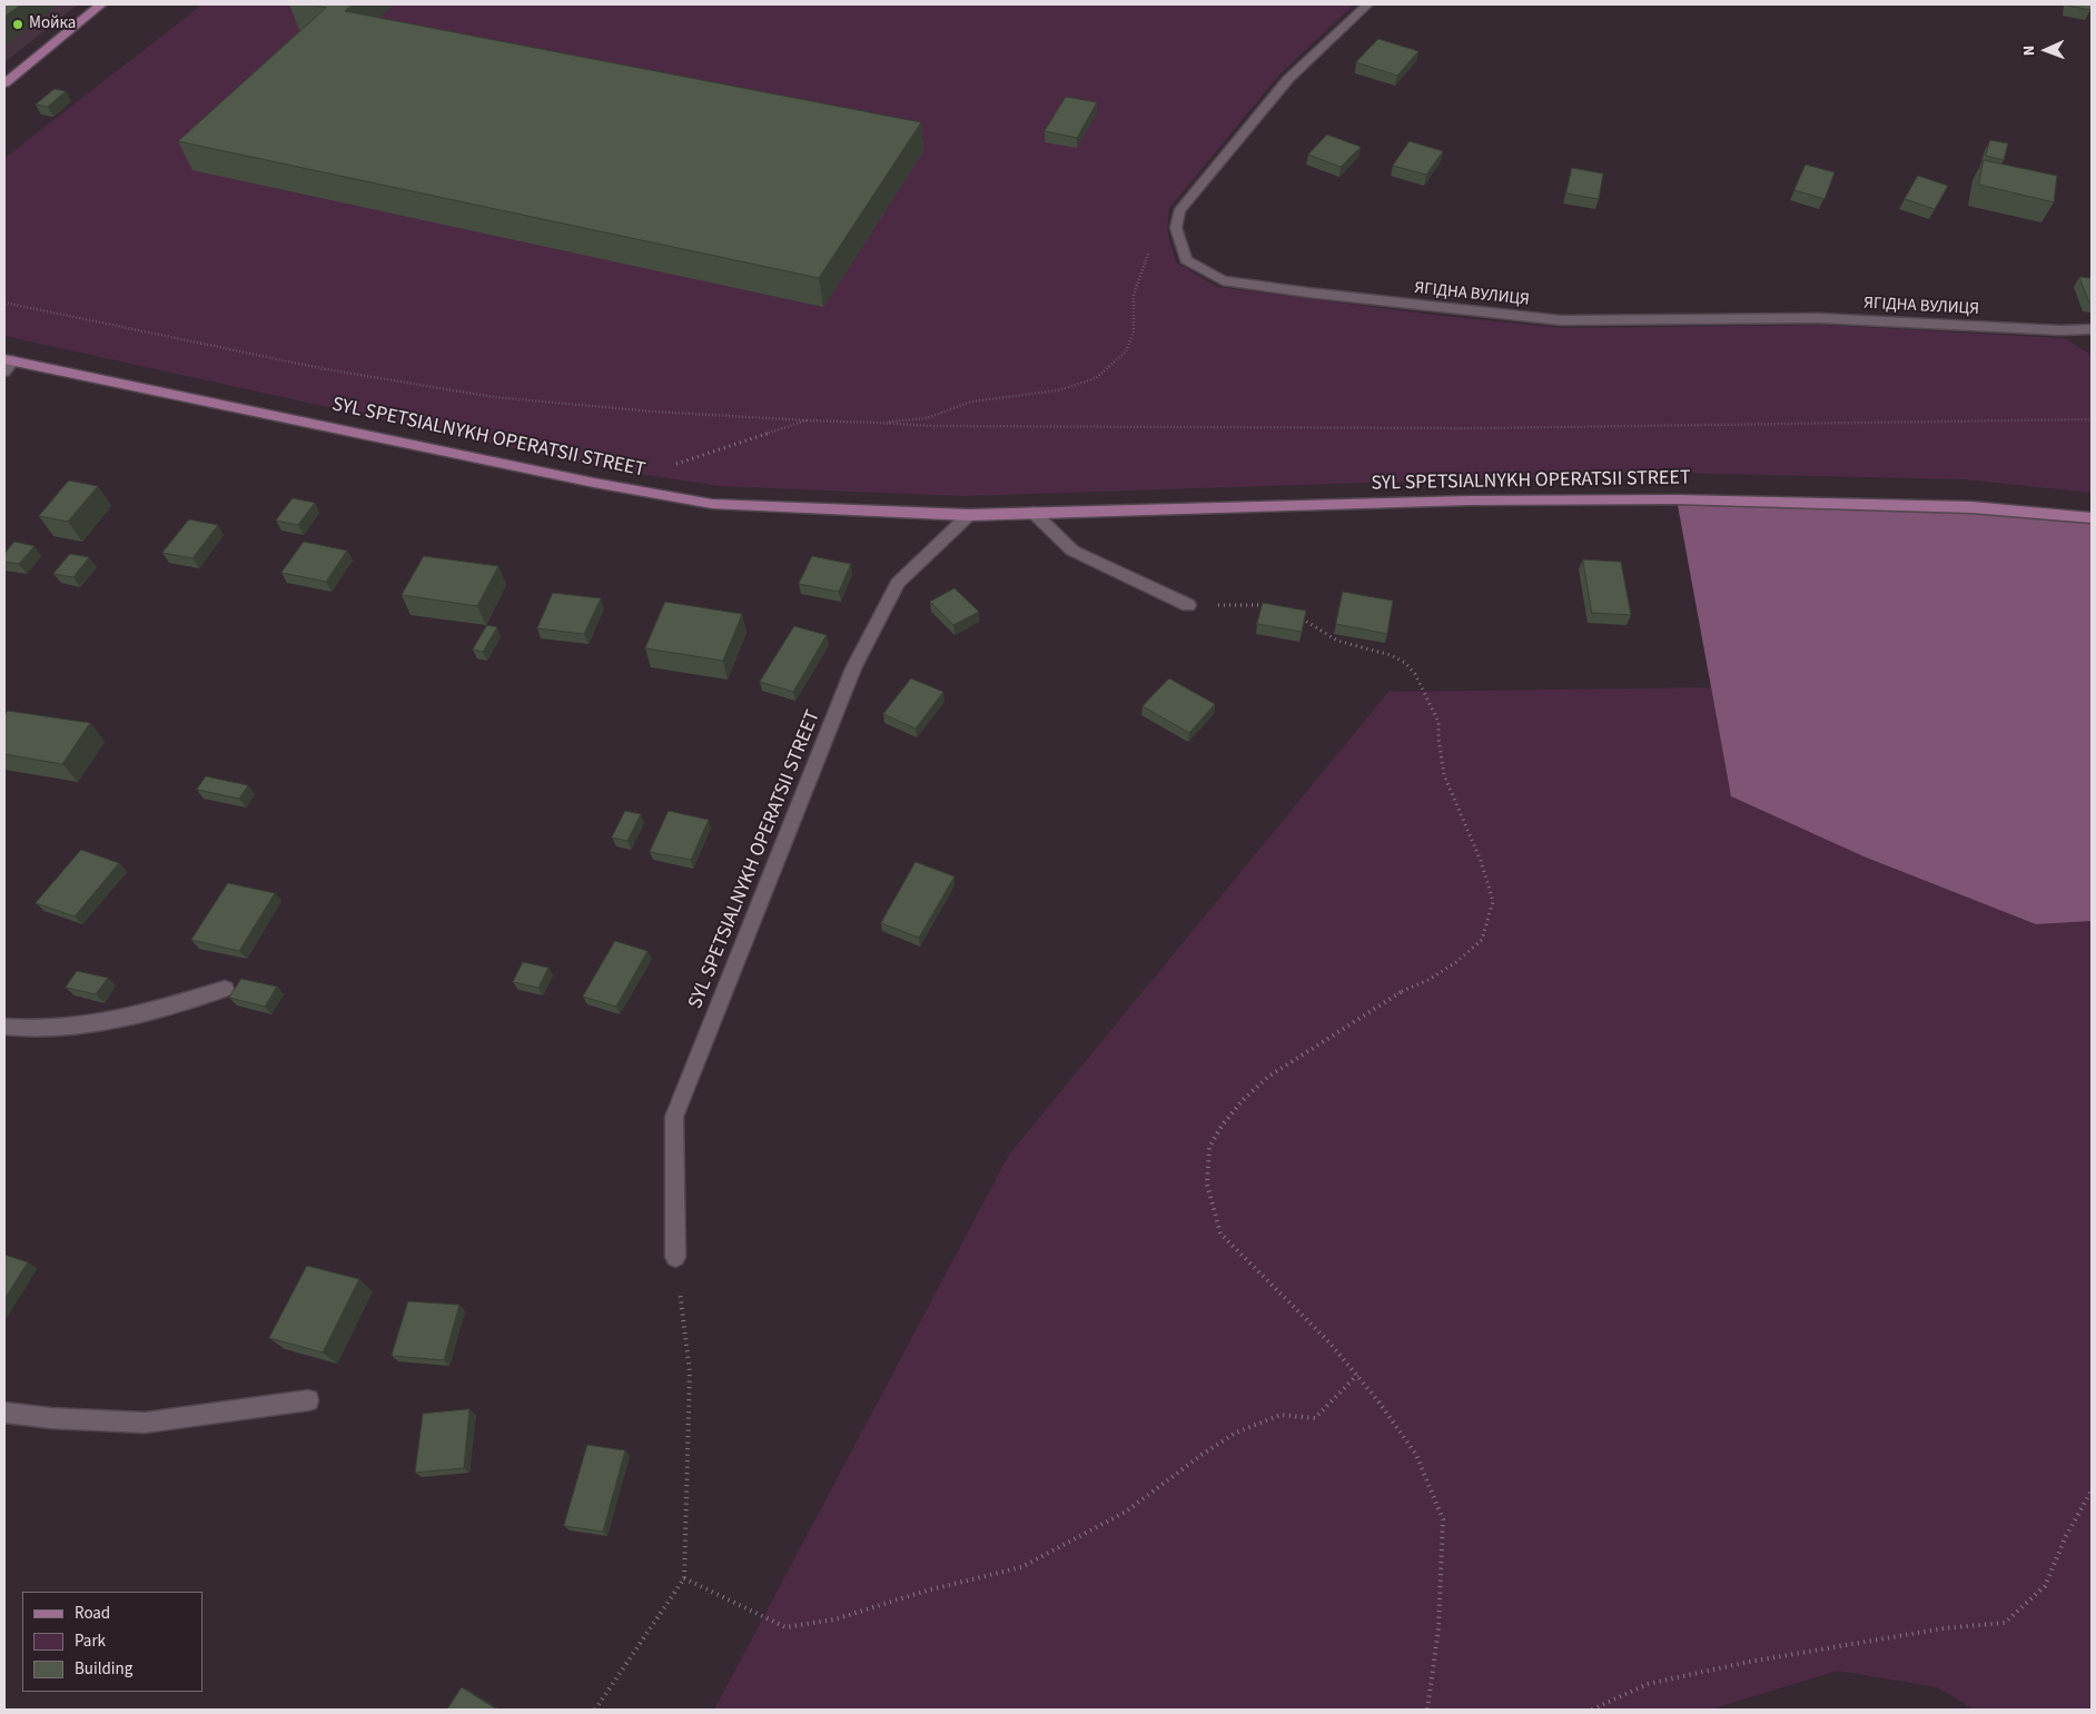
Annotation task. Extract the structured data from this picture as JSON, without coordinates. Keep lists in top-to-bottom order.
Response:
{
  "streets": {
    "main road": ["SYL SPETSIALNYKH OPERATSII STREET"],
    "street": ["ЯГІДНА ВУЛИЦЯ"]
  },
  "places": ["Мойка"],
  "legend": ["Road", "Park", "Building"],
  "north": "left"
}
